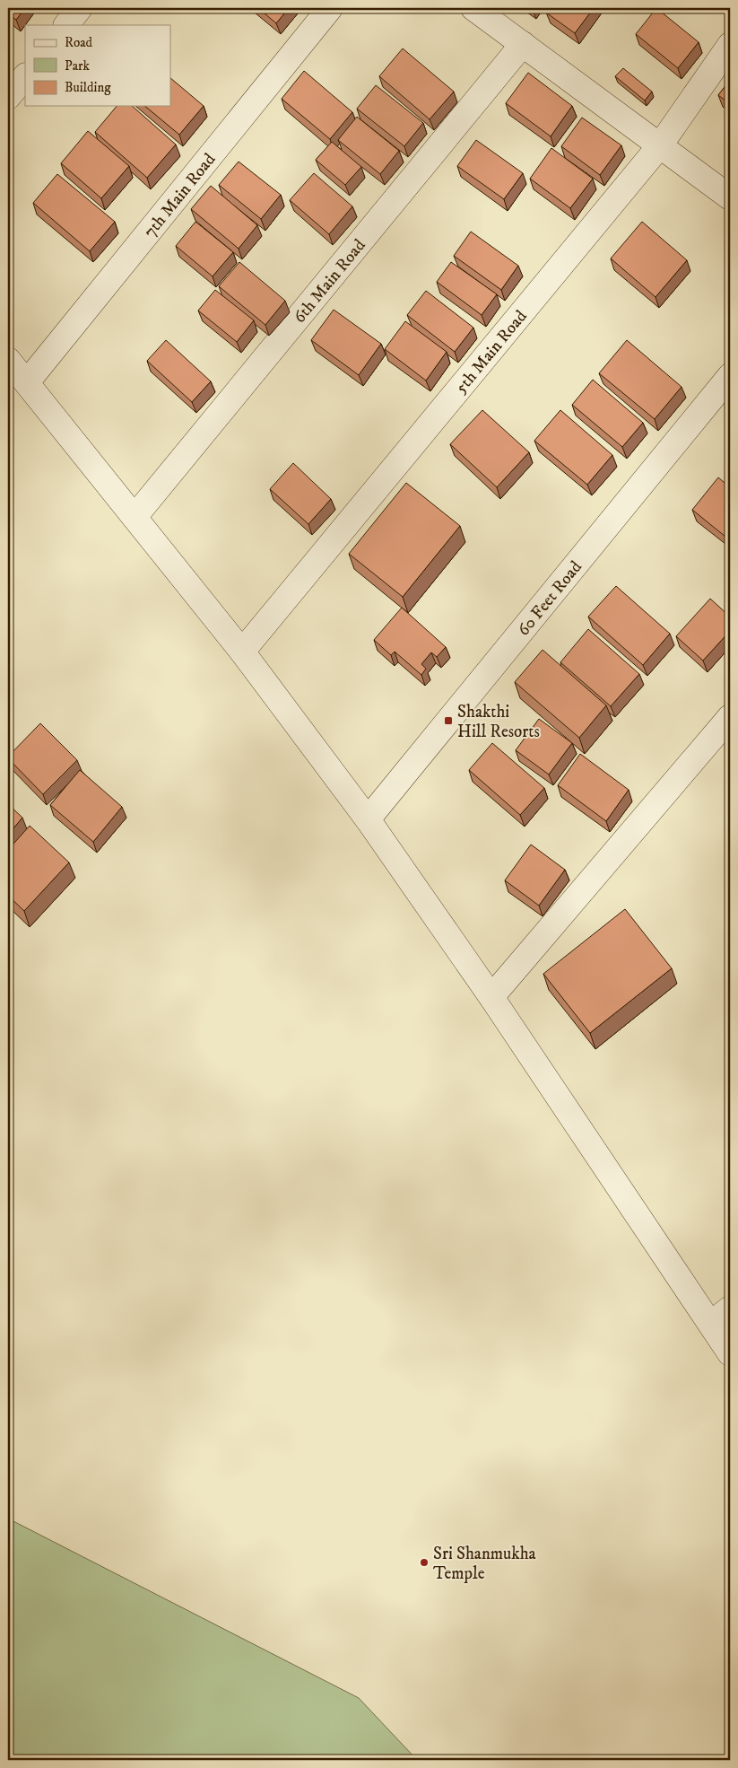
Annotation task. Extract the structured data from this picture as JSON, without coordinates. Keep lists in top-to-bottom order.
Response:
{
  "streets": {
    "street": [
      "7th Main Road",
      "6th Main Road",
      "5th Main Road",
      "60 Feet Road"
    ]
  },
  "places": {
    "transit": ["Shakthi Hill Resorts"],
    "other": ["Sri Shanmukha Temple"]
  },
  "legend": ["Road", "Park", "Building"]
}
